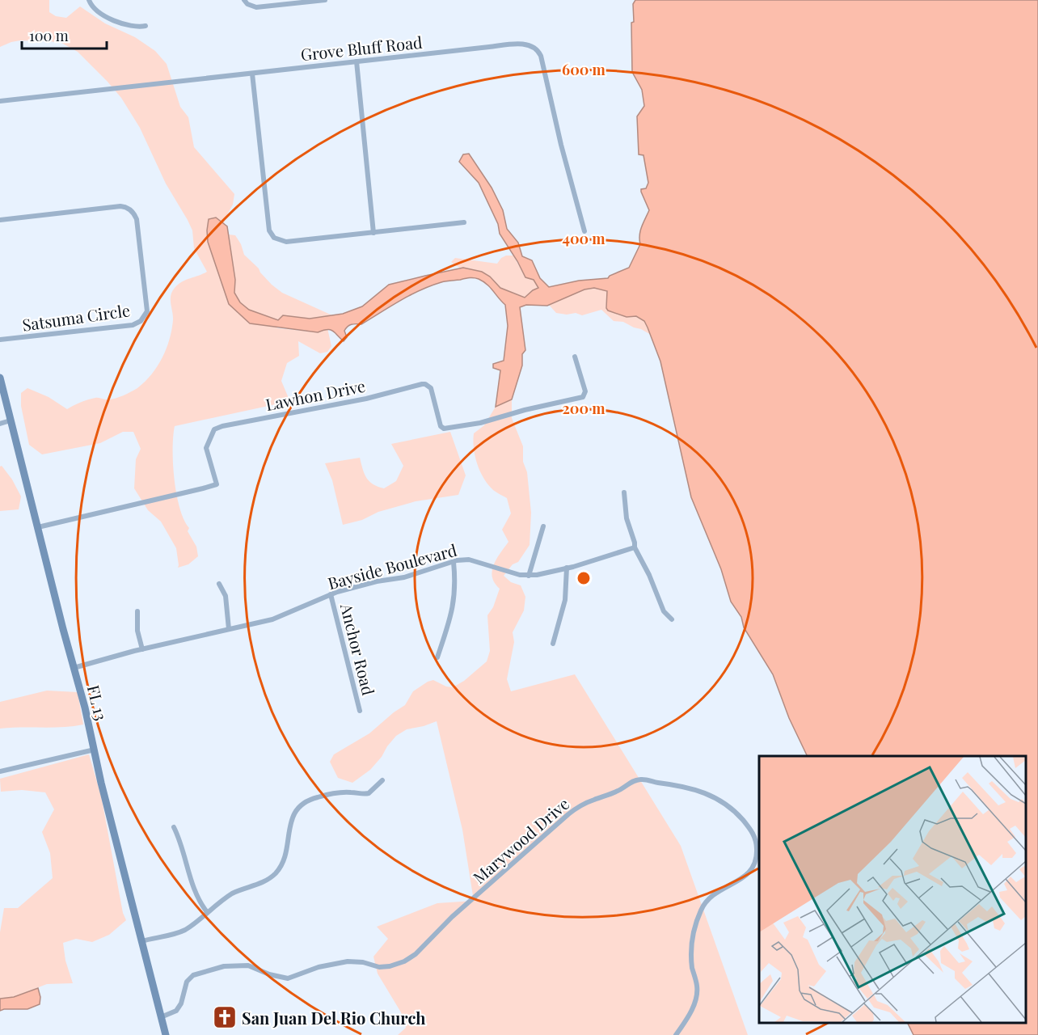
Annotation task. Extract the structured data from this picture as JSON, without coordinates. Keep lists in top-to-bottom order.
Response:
{
  "streets": {
    "main road": ["FL 13"],
    "street": [
      "Grove Bluff Road",
      "Satsuma Circle",
      "Lawhon Drive",
      "Bayside Boulevard",
      "Anchor Road",
      "Marywood Drive"
    ]
  },
  "crossings": [
    ["Lawhon Drive", "FL 13"],
    ["Bayside Boulevard", "Anchor Road"],
    ["Bayside Boulevard", "FL 13"],
    ["FL 13", "Marywood Drive"]
  ],
  "places": {
    "church": ["San Juan Del Rio Church"]
  },
  "scale_bar": "100 m",
  "rings": ["600 m", "400 m", "200 m"]
}
